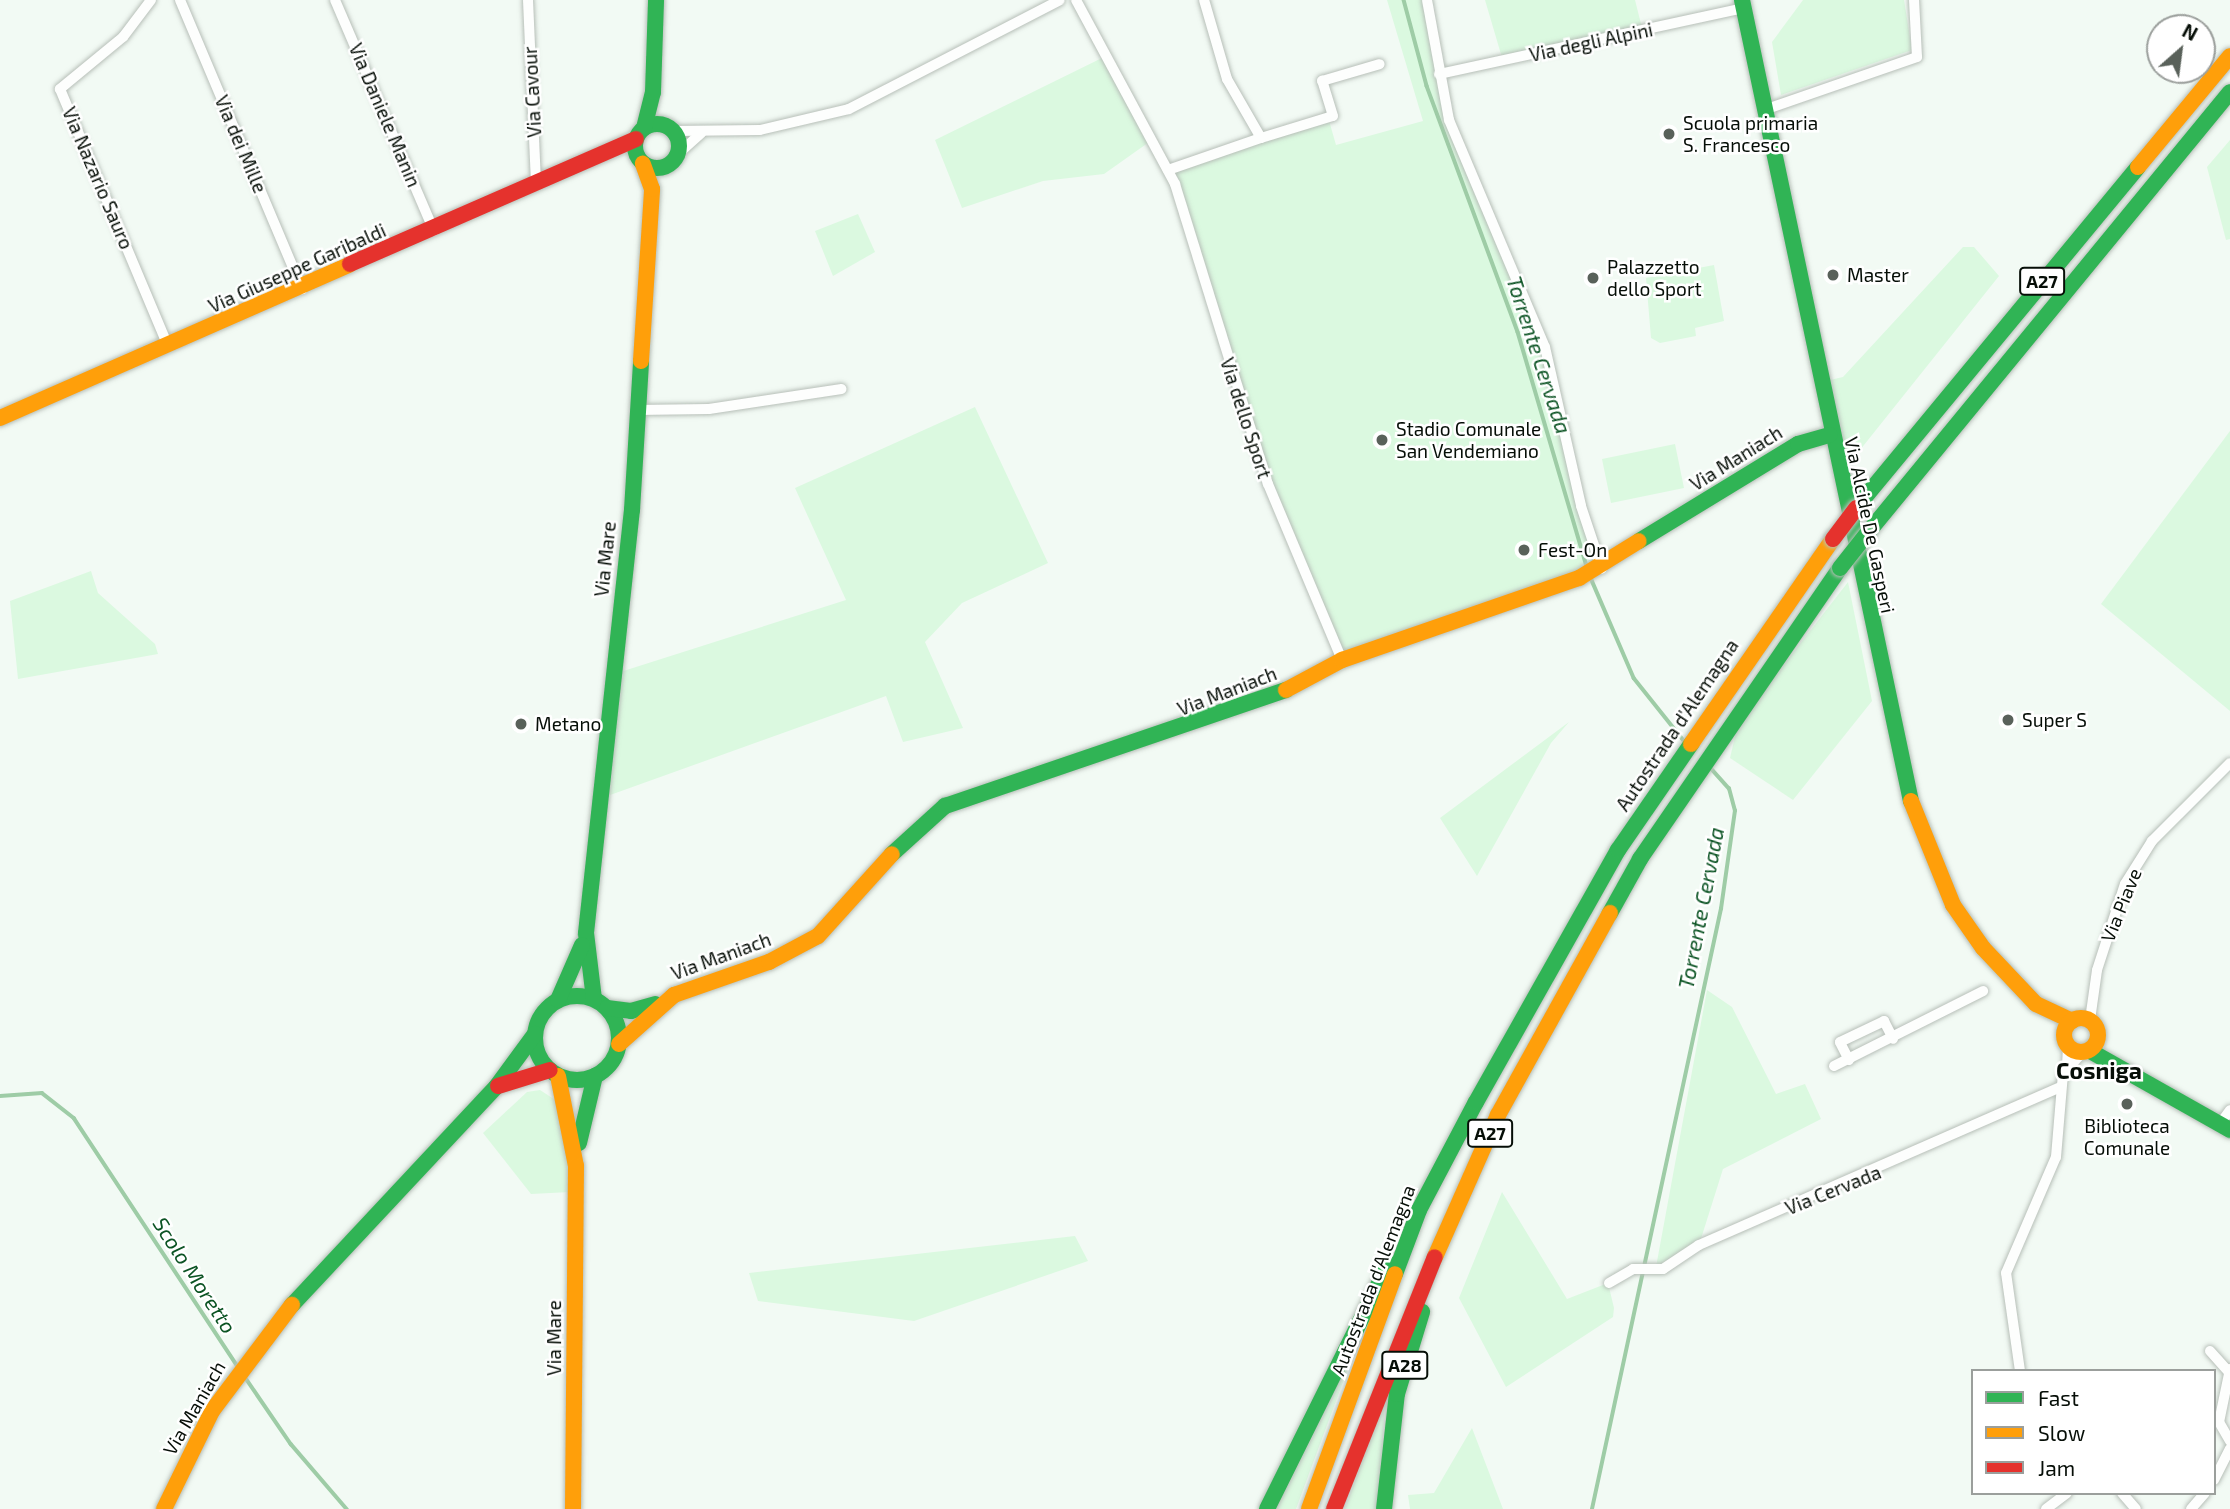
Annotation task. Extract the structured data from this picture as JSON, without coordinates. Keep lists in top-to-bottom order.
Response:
{
  "streets": {
    "main road": [
      "Via Giuseppe Garibaldi",
      "A27",
      "Via Maniach",
      "Via Alcide De Gasperi",
      "Via Mare",
      "Autostrada d'Alemagna",
      "A28"
    ],
    "street": [
      "Via degli Alpini",
      "Via Cavour",
      "Via Daniele Manin",
      "Via dei Mille",
      "Via Nazario Sauro",
      "Via dello Sport",
      "Via Piave",
      "Via Cervada"
    ]
  },
  "crossings": [
    ["Via degli Alpini", "Via Alcide De Gasperi"],
    ["Via Cavour", "Via Giuseppe Garibaldi"],
    ["Via Daniele Manin", "Via Giuseppe Garibaldi"],
    ["Via dei Mille", "Via Giuseppe Garibaldi"],
    ["Via Nazario Sauro", "Via Giuseppe Garibaldi"],
    ["Via Giuseppe Garibaldi", "Via Mare"],
    ["A27", "Autostrada d'Alemagna"],
    ["A27", "A28"],
    ["Via dello Sport", "Via Maniach"],
    ["Via Maniach", "Via Alcide De Gasperi"],
    ["Via Maniach", "Via Mare"],
    ["Via Alcide De Gasperi", "Via Piave"],
    ["Via Piave", "Via Cervada"]
  ],
  "districts": ["Cosniga"],
  "water": ["Torrente Cervada", "Scolo Moretto"],
  "places": [
    "Scuola primaria S. Francesco",
    "Master",
    "Palazzetto dello Sport",
    "Stadio Comunale San Vendemiano",
    "Fest-On",
    "Super S",
    "Metano",
    "Biblioteca Comunale"
  ],
  "legend": ["Fast", "Slow", "Jam"],
  "north": "top right"
}
